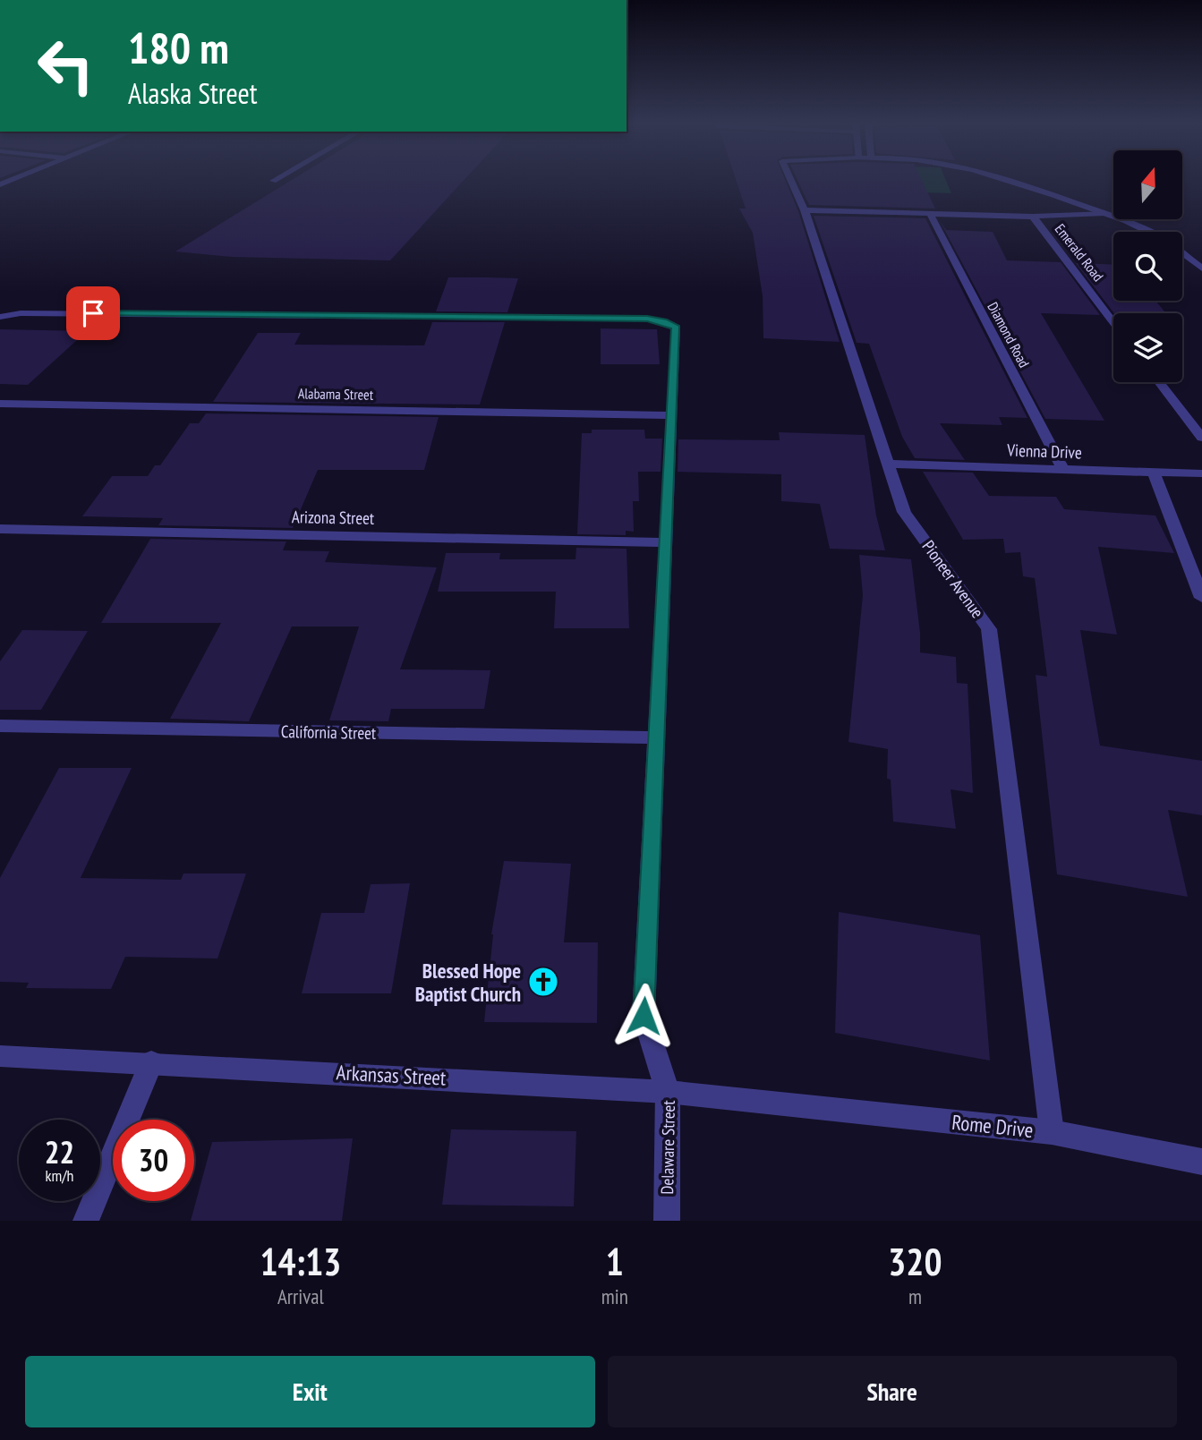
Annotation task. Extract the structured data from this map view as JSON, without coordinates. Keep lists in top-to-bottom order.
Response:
{
  "streets": {
    "street": [
      "Emerald Road",
      "Diamond Road",
      "Alabama Street",
      "Vienna Drive",
      "Arizona Street",
      "Pioneer Avenue",
      "California Street",
      "Arkansas Street",
      "Rome Drive",
      "Delaware Street"
    ]
  },
  "crossings": [
    ["Diamond Road", "Vienna Drive"],
    ["Alabama Street", "Delaware Street"],
    ["Vienna Drive", "Pioneer Avenue"],
    ["Arizona Street", "Delaware Street"],
    ["Pioneer Avenue", "Rome Drive"],
    ["California Street", "Delaware Street"],
    ["Arkansas Street", "Rome Drive"],
    ["Arkansas Street", "Delaware Street"]
  ],
  "places": {
    "church": ["Blessed Hope Baptist Church"]
  },
  "north": "top",
  "page": {
    "turn": ["180 m", "Alaska Street"],
    "speed": "22 km/h",
    "limit": "30",
    "eta": [
      "14:13",
      "Arrival",
      "1",
      "min",
      "320",
      "m"
    ],
    "buttons": ["Exit", "Share"]
  }
}
